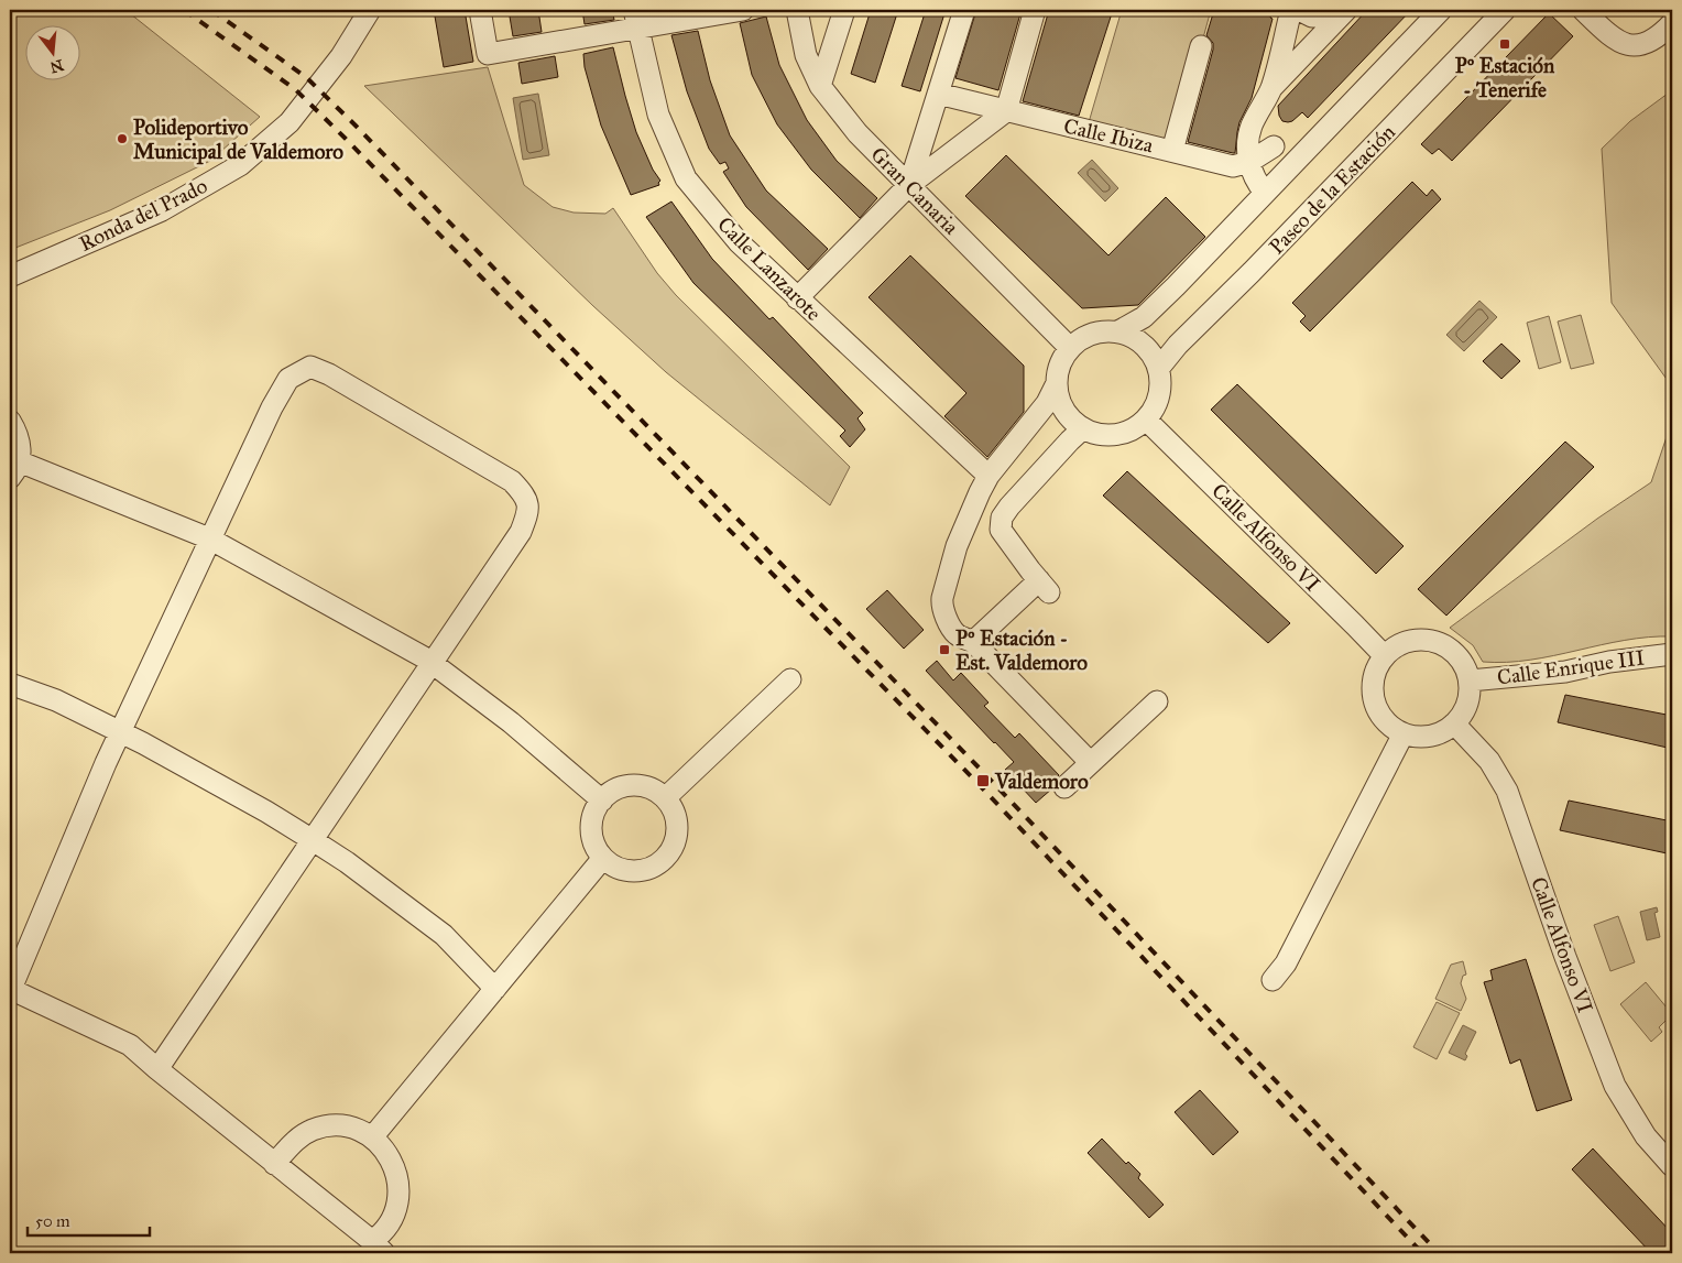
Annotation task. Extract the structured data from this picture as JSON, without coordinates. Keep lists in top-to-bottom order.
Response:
{
  "streets": {
    "street": [
      "Calle Ibiza",
      "Paseo de la Estación",
      "Gran Canaria",
      "Ronda del Prado",
      "Calle Lanzarote",
      "Calle Alfonso VI",
      "Calle Enrique III"
    ]
  },
  "crossings": [
    ["Paseo de la Estación", "Gran Canaria"],
    ["Paseo de la Estación", "Calle Alfonso VI"],
    ["Gran Canaria", "Calle Alfonso VI"],
    ["Calle Alfonso VI", "Calle Enrique III"]
  ],
  "places": {
    "transit": ["Pº Estación - Tenerife", "Pº Estación - Est. Valdemoro", "Valdemoro"],
    "other": ["Polideportivo Municipal de Valdemoro"]
  },
  "scale_bar": "50 m",
  "north": "bottom"
}
